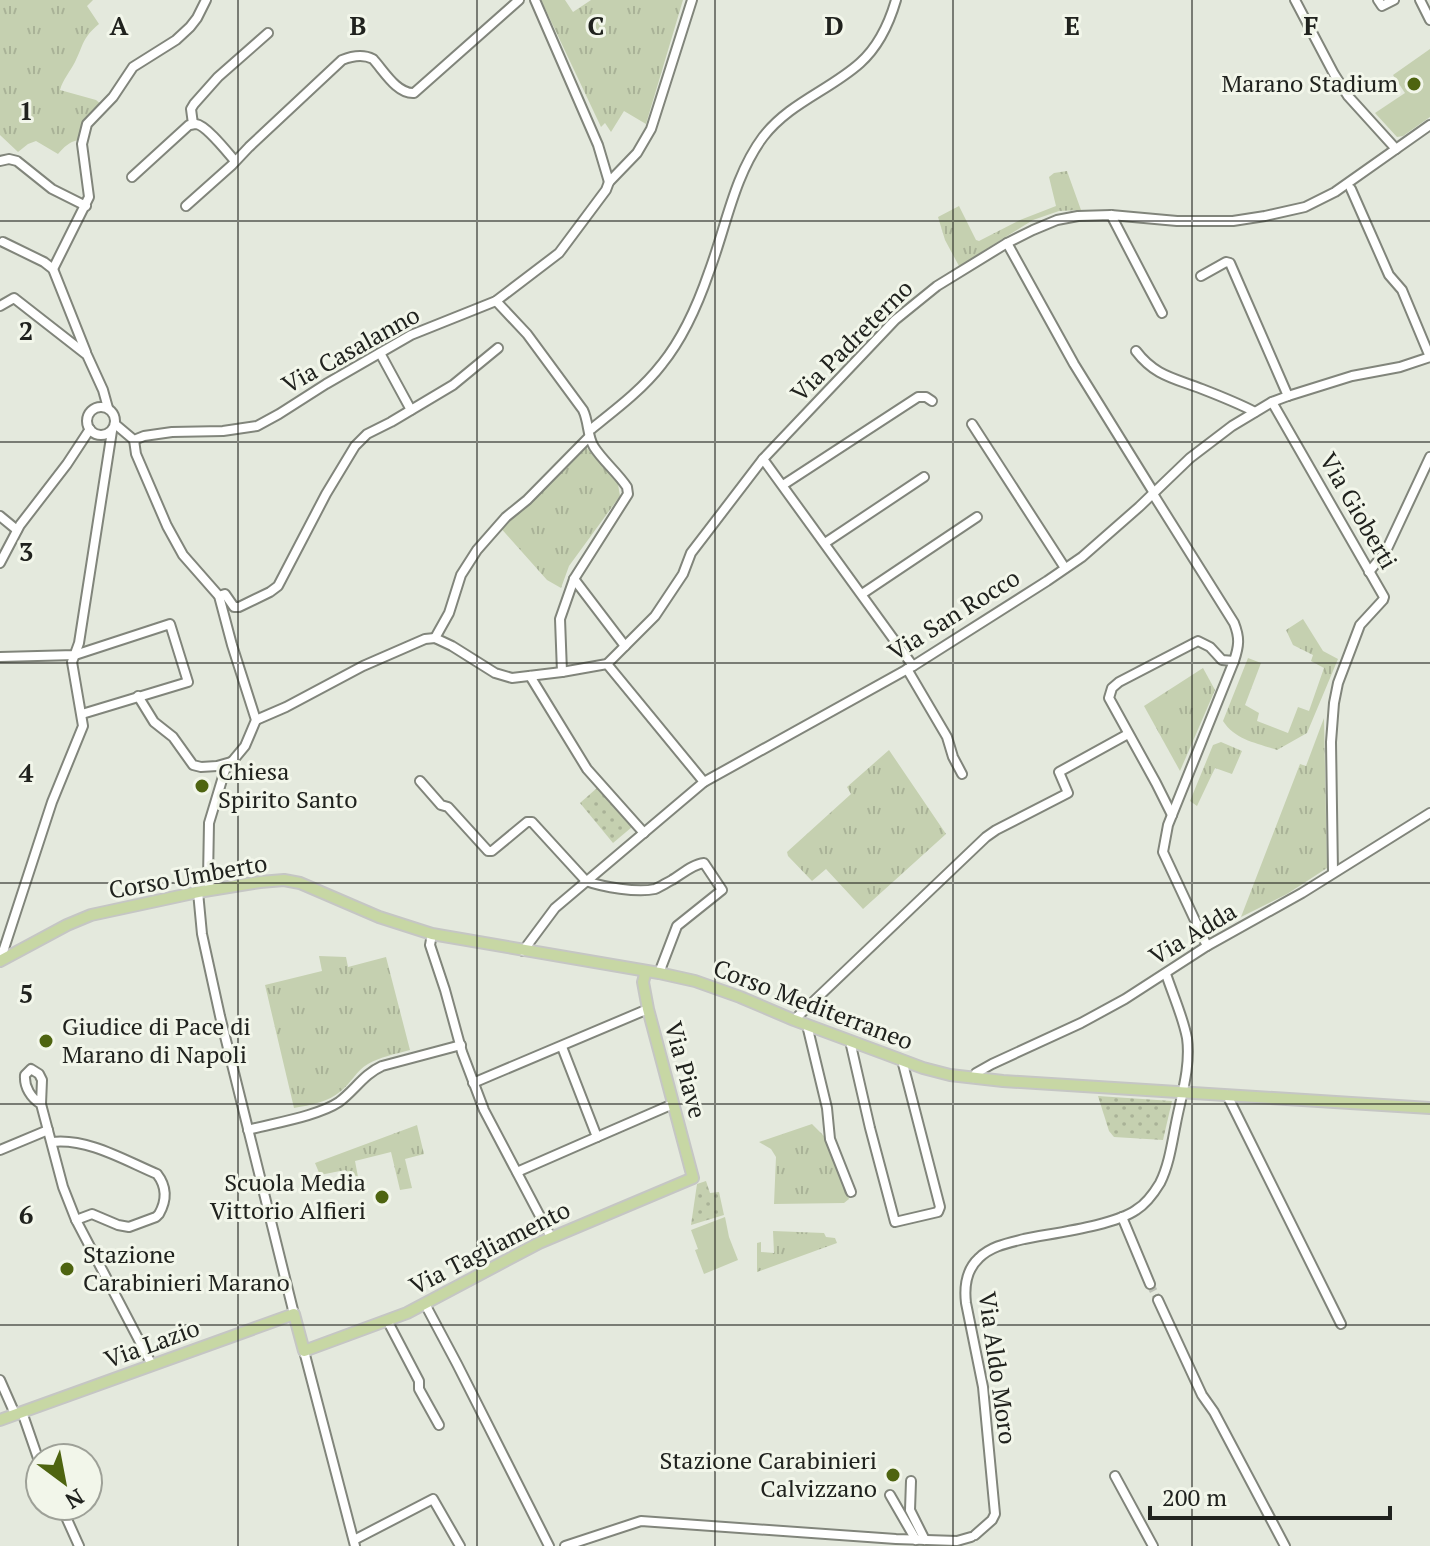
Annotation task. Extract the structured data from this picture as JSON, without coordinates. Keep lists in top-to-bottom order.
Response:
{
  "streets": {
    "main road": [
      "Corso Umberto",
      "Corso Mediterraneo",
      "Via Piave",
      "Via Tagliamento",
      "Via Lazio"
    ],
    "street": [
      "Via Padreterno",
      "Via Casalanno",
      "Via Gioberti",
      "Via San Rocco",
      "Via Adda",
      "Via Aldo Moro"
    ]
  },
  "crossings": [
    ["Via Gioberti", "Via San Rocco"],
    ["Via Gioberti", "Via Adda"],
    ["Via San Rocco", "Corso Mediterraneo"],
    ["Corso Umberto", "Corso Mediterraneo"],
    ["Via Adda", "Corso Mediterraneo"],
    ["Via Adda", "Via Aldo Moro"],
    ["Corso Mediterraneo", "Via Piave"],
    ["Corso Mediterraneo", "Via Aldo Moro"],
    ["Via Piave", "Via Tagliamento"]
  ],
  "places": [
    "Marano Stadium",
    "Chiesa Spirito Santo",
    "Giudice di Pace di Marano di Napoli",
    "Scuola Media Vittorio Alfieri",
    "Stazione Carabinieri Marano",
    "Stazione Carabinieri Calvizzano"
  ],
  "scale_bar": "200 m",
  "north": "bottom right",
  "grid": {
    "columns": [
      "A",
      "B",
      "C",
      "D",
      "E",
      "F"
    ],
    "rows": [
      "1",
      "2",
      "3",
      "4",
      "5",
      "6"
    ]
  }
}
